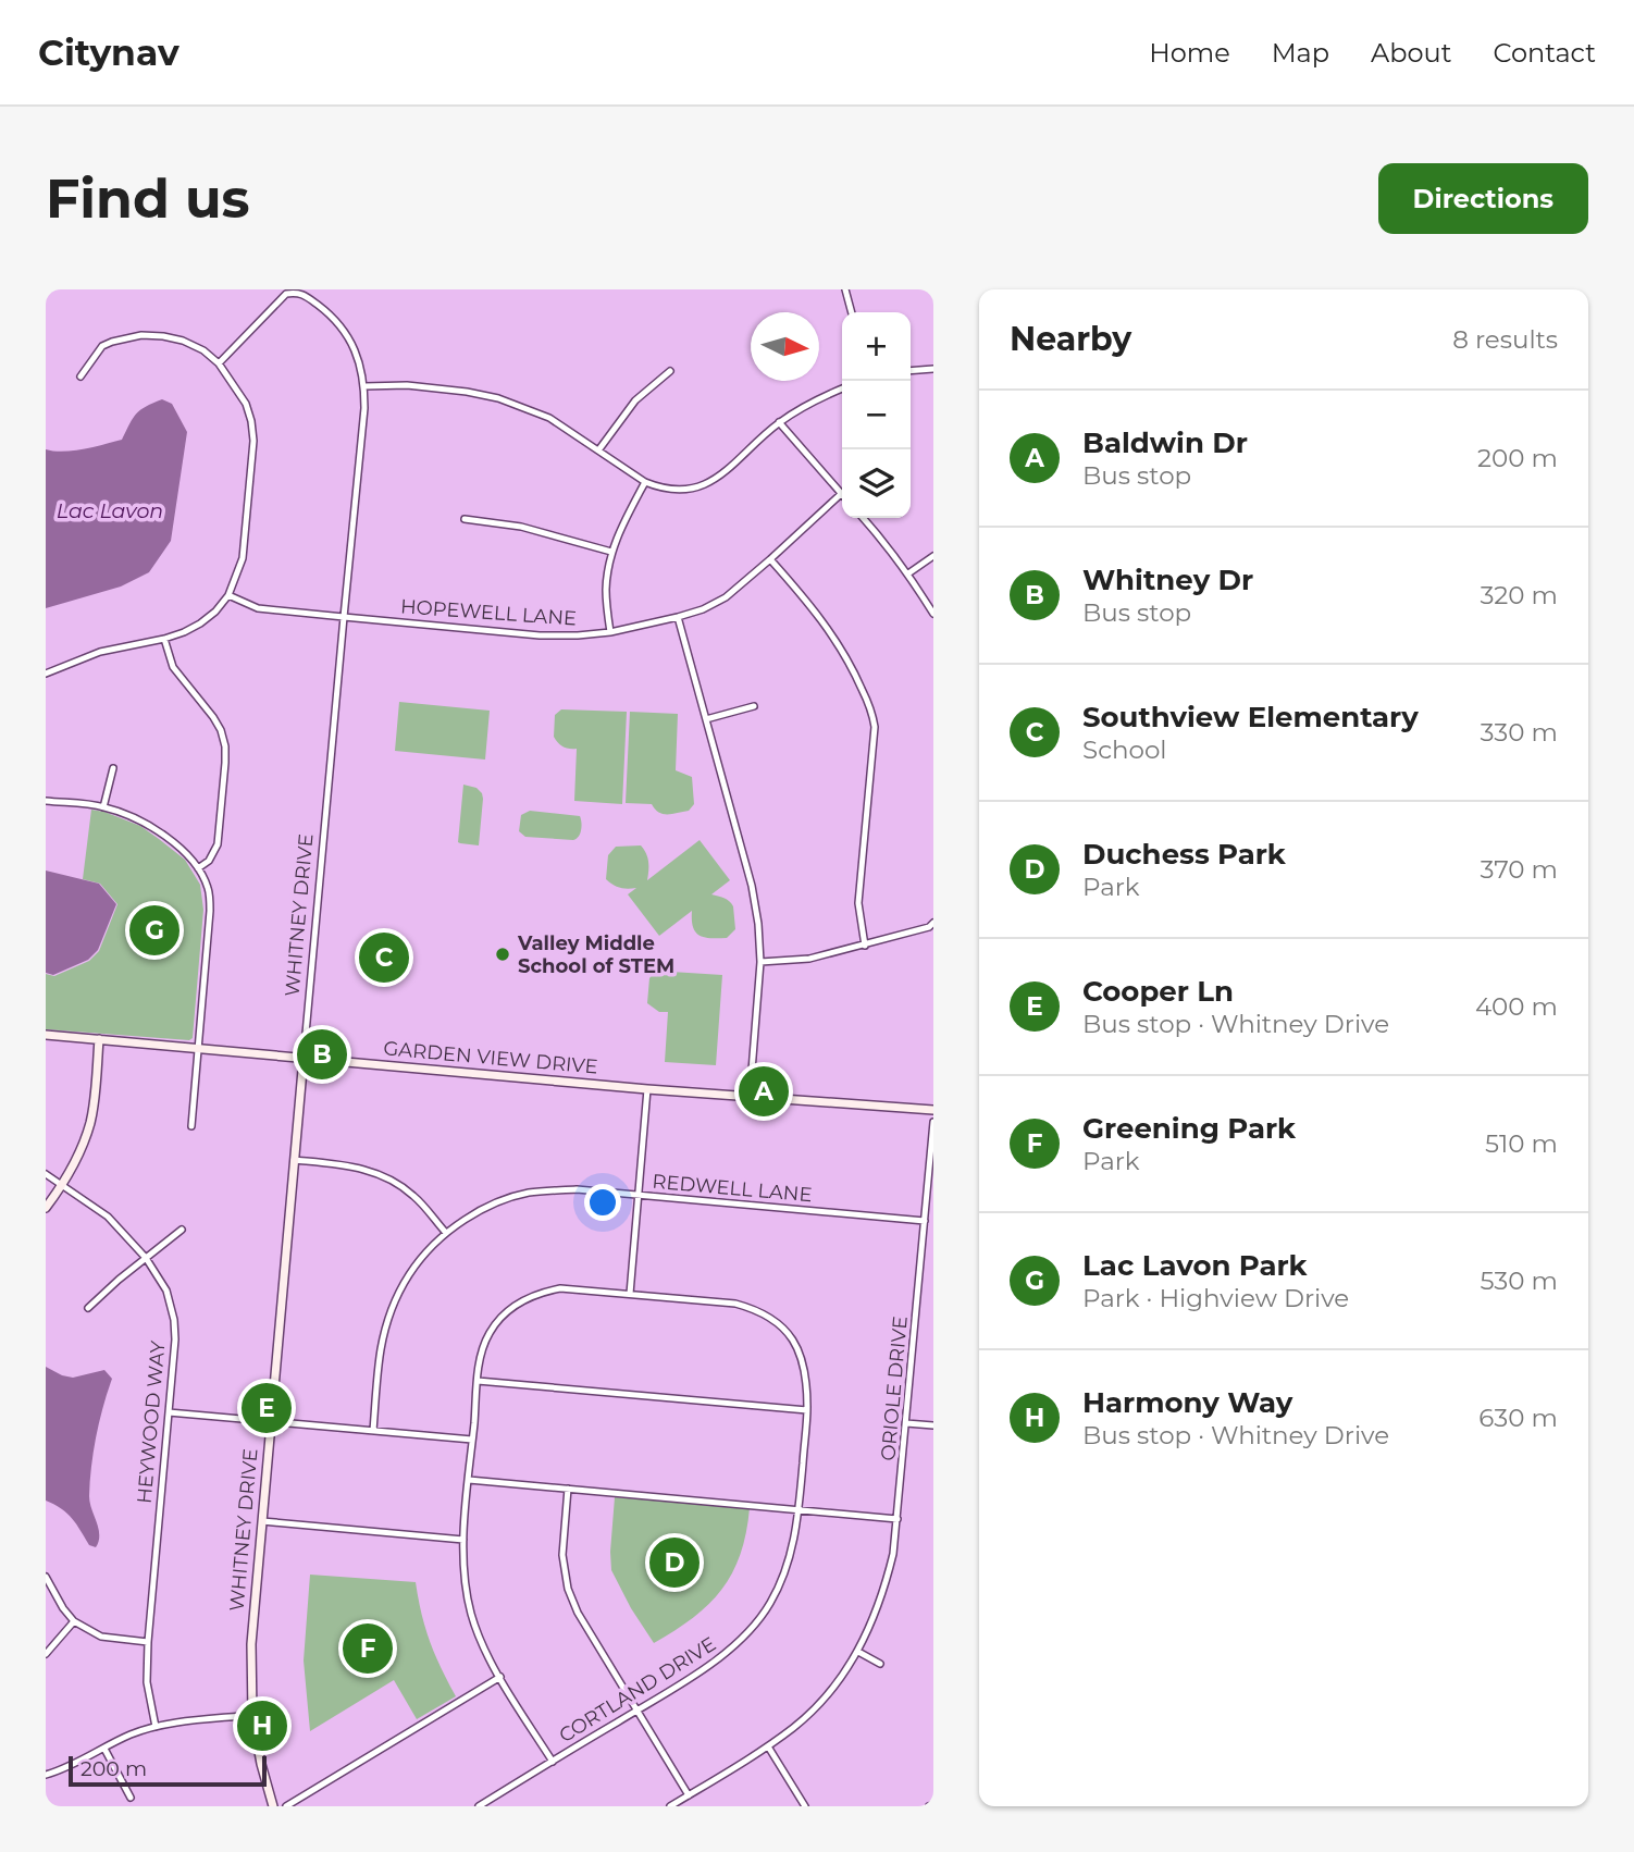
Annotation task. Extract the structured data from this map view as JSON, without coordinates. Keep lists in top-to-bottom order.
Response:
{
  "streets": {
    "street": [
      "HOPEWELL LANE",
      "WHITNEY DRIVE",
      "GARDEN VIEW DRIVE",
      "REDWELL LANE",
      "ORIOLE DRIVE",
      "HEYWOOD WAY",
      "CORTLAND DRIVE"
    ]
  },
  "crossings": [
    ["HOPEWELL LANE", "WHITNEY DRIVE"],
    ["WHITNEY DRIVE", "GARDEN VIEW DRIVE"],
    ["REDWELL LANE", "ORIOLE DRIVE"]
  ],
  "water": ["Lac Lavon"],
  "places": ["Valley Middle School of STEM"],
  "scale_bar": "200 m",
  "north": "right",
  "page": {
    "header": "Citynav",
    "nav": [
      "Home",
      "Map",
      "About",
      "Contact"
    ],
    "buttons": "Directions",
    "title": "Find us",
    "heading": ["Nearby", "8 results"],
    "map_buttons": ["+", "−"],
    "list": [
      {
        "mark": "A",
        "name": "Baldwin Dr",
        "note": "Bus stop",
        "value": "200 m"
      },
      {
        "mark": "B",
        "name": "Whitney Dr",
        "note": "Bus stop",
        "value": "320 m"
      },
      {
        "mark": "C",
        "name": "Southview Elementary",
        "note": "School",
        "value": "330 m"
      },
      {
        "mark": "D",
        "name": "Duchess Park",
        "note": "Park",
        "value": "370 m"
      },
      {
        "mark": "E",
        "name": "Cooper Ln",
        "note": "Bus stop · Whitney Drive",
        "value": "400 m"
      },
      {
        "mark": "F",
        "name": "Greening Park",
        "note": "Park",
        "value": "510 m"
      },
      {
        "mark": "G",
        "name": "Lac Lavon Park",
        "note": "Park · Highview Drive",
        "value": "530 m"
      },
      {
        "mark": "H",
        "name": "Harmony Way",
        "note": "Bus stop · Whitney Drive",
        "value": "630 m"
      }
    ],
    "pins": [
      "G",
      "C",
      "B",
      "A",
      "E",
      "D",
      "F",
      "H"
    ],
    "scale": "200 m"
  }
}
